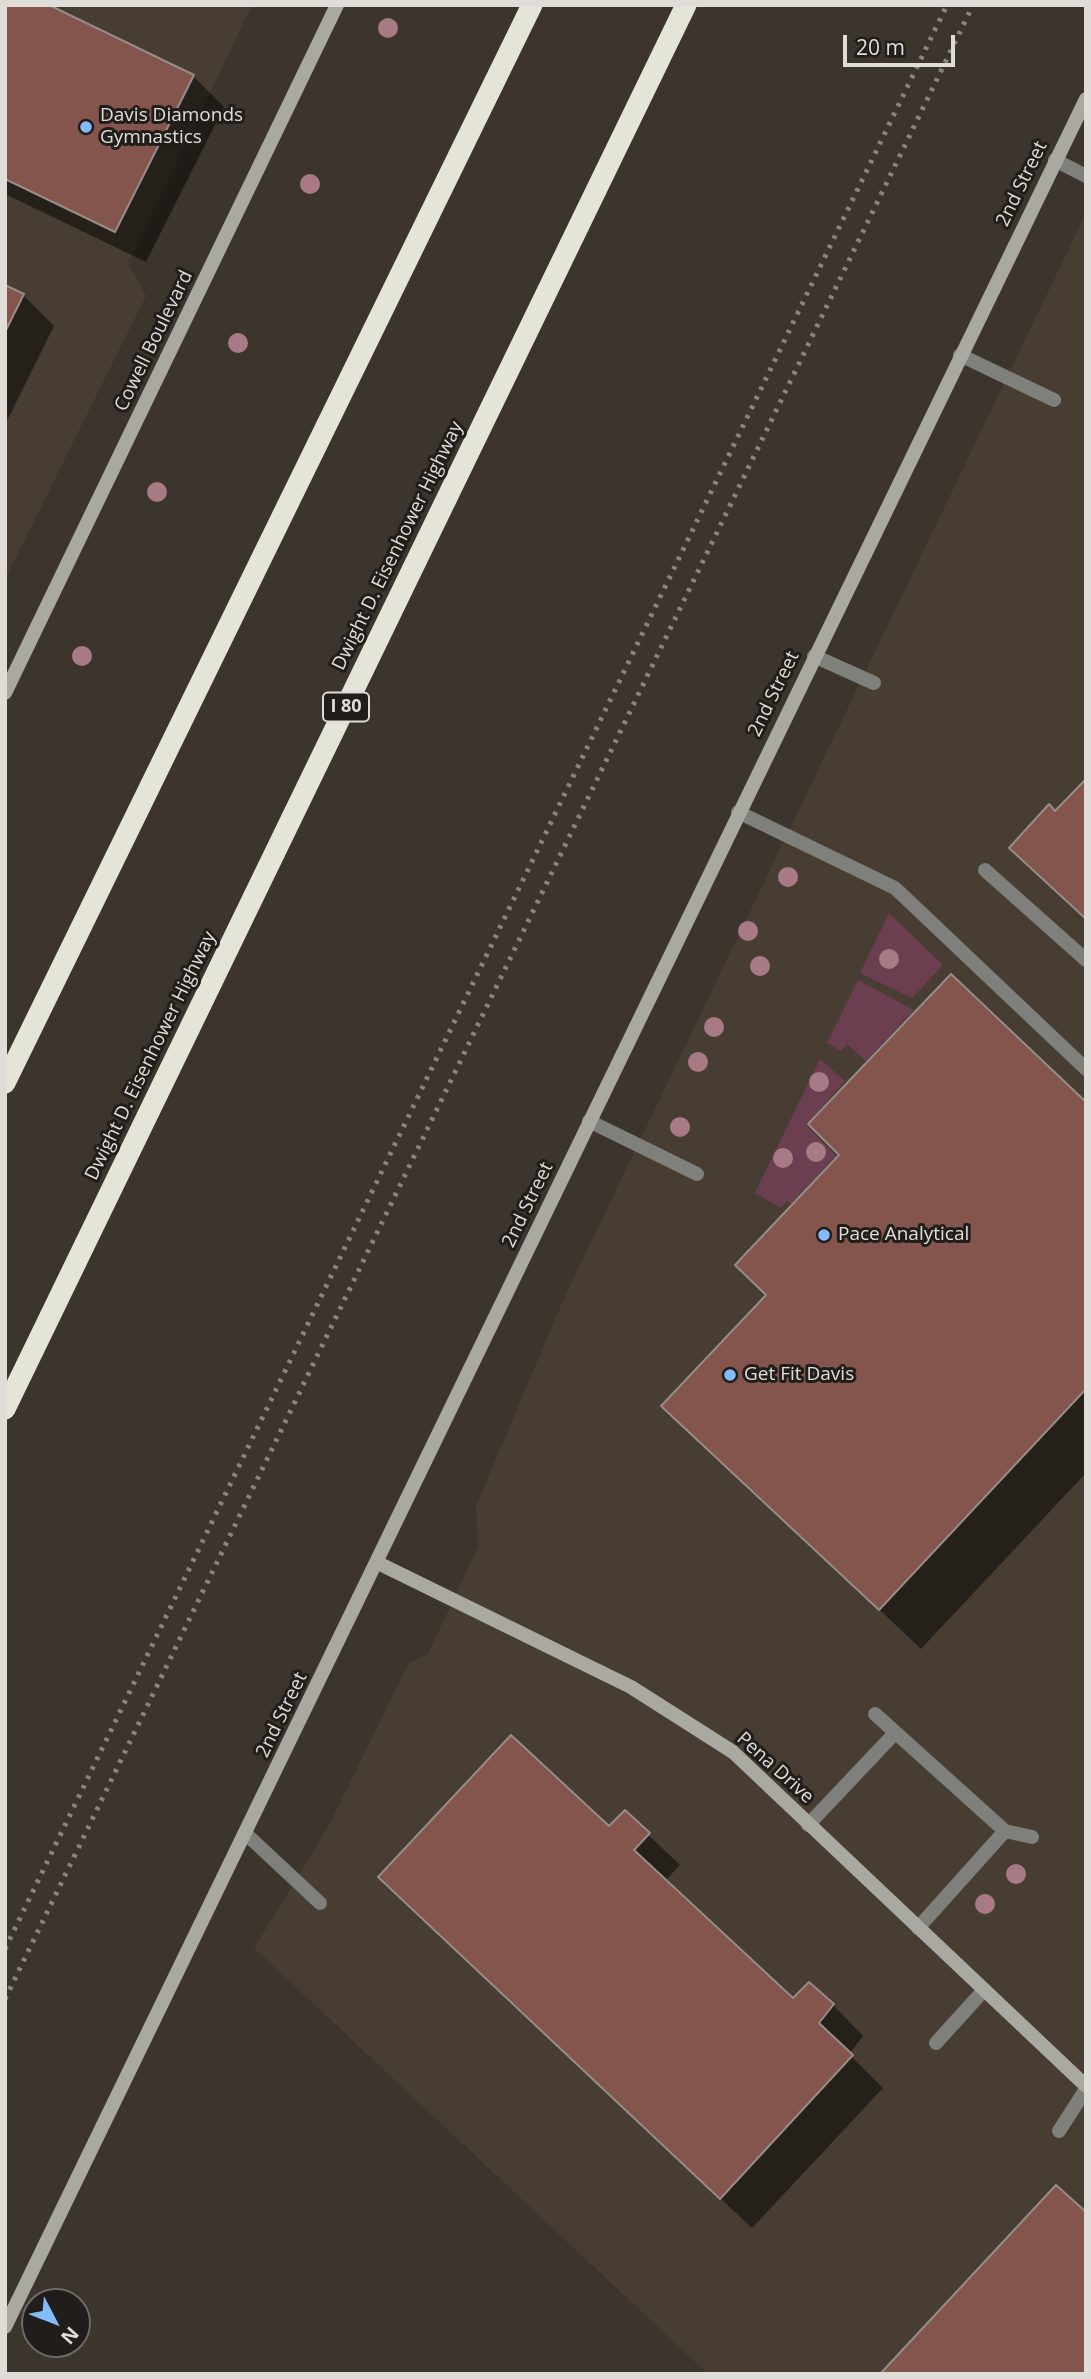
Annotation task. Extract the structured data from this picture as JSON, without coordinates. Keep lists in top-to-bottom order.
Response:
{
  "streets": {
    "highway": ["Dwight D. Eisenhower Highway", "I 80"],
    "street": ["2nd Street", "Cowell Boulevard", "Pena Drive"]
  },
  "crossings": [
    ["2nd Street", "Pena Drive"]
  ],
  "places": ["Davis Diamonds Gymnastics", "Pace Analytical", "Get Fit Davis"],
  "scale_bar": "20 m",
  "north": "bottom right"
}
